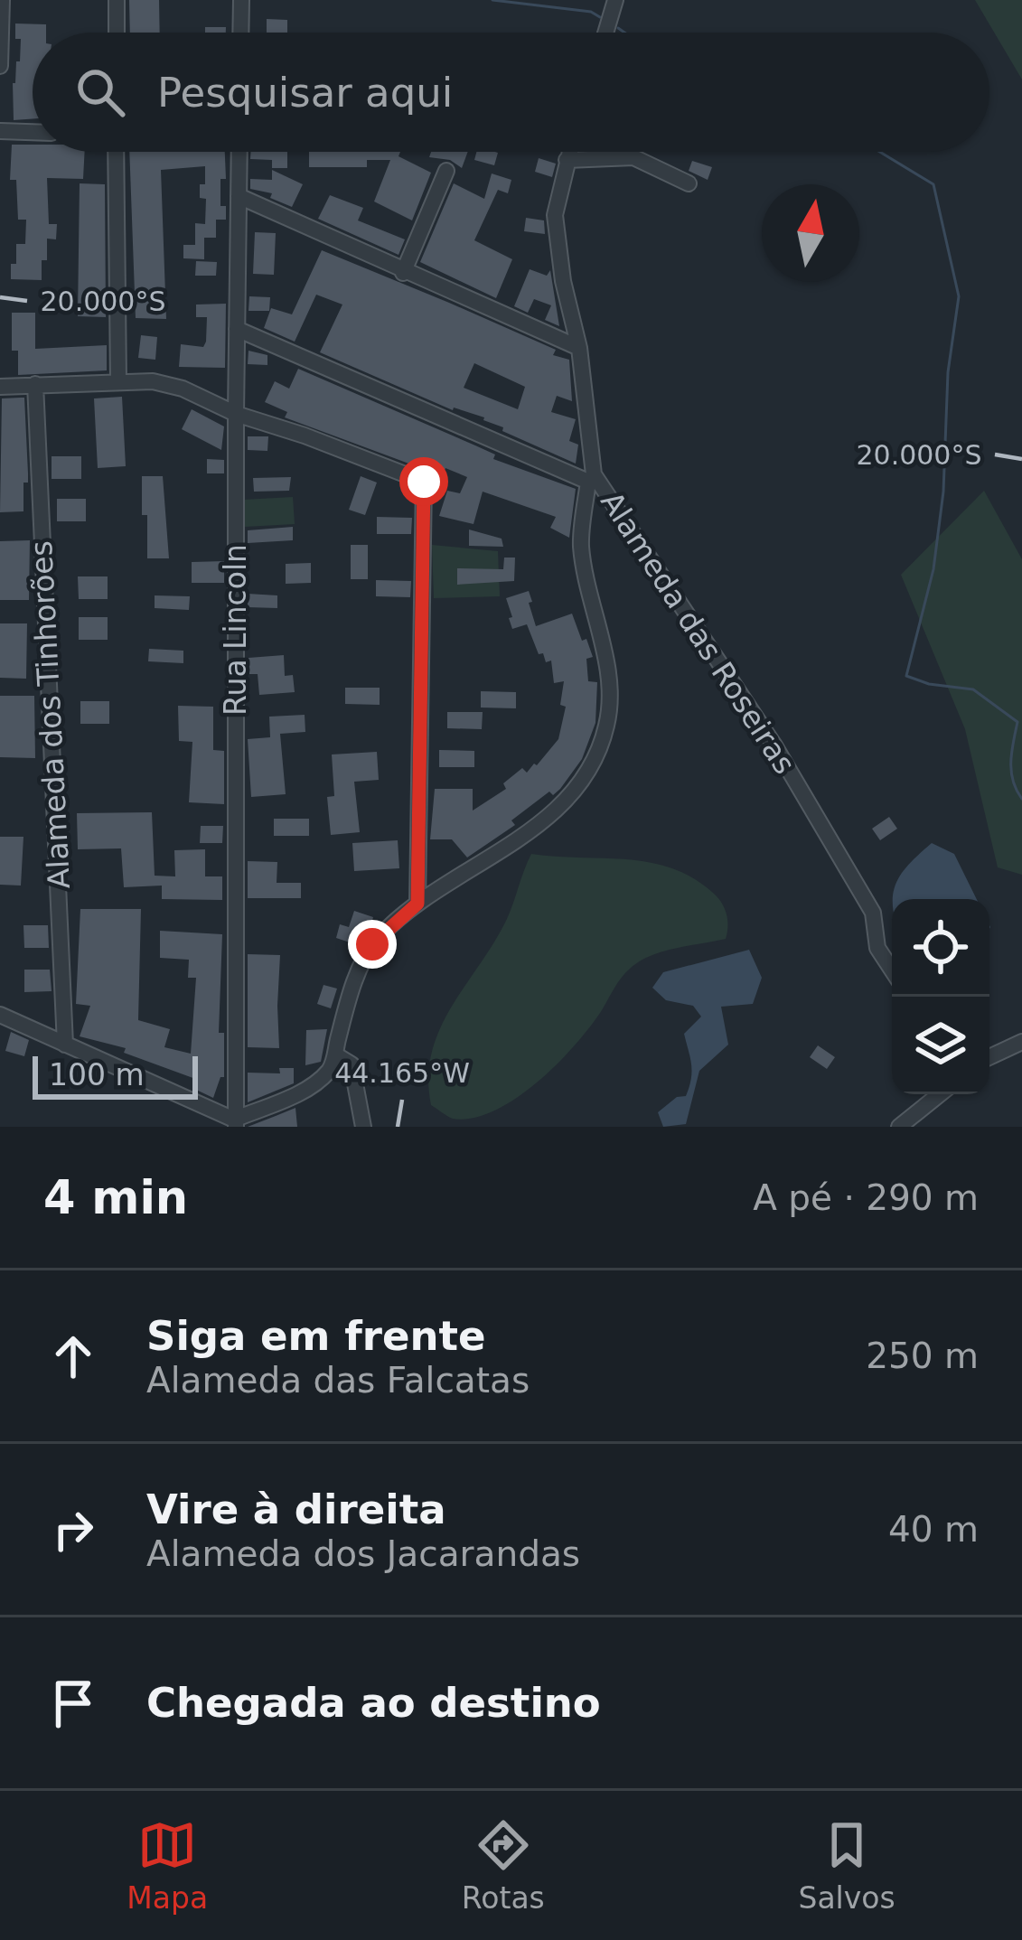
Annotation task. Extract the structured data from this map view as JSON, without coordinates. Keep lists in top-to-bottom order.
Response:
{
  "streets": {
    "street": ["Rua Lincoln", "Alameda das Roseiras", "Alameda dos Tinhorões"]
  },
  "scale_bar": "100 m",
  "north": "top",
  "page": {
    "search": "Pesquisar aqui",
    "scale": "100 m",
    "heading": ["4 min", "A pé · 290 m"],
    "list": [
      ["Siga em frente", "Alameda das Falcatas", "250 m"],
      ["Vire à direita", "Alameda dos Jacarandas", "40 m"],
      "Chegada ao destino"
    ],
    "nav": ["Mapa", "Rotas", "Salvos"]
  },
  "coordinates": ["20.000°S", "44.165°W"]
}
